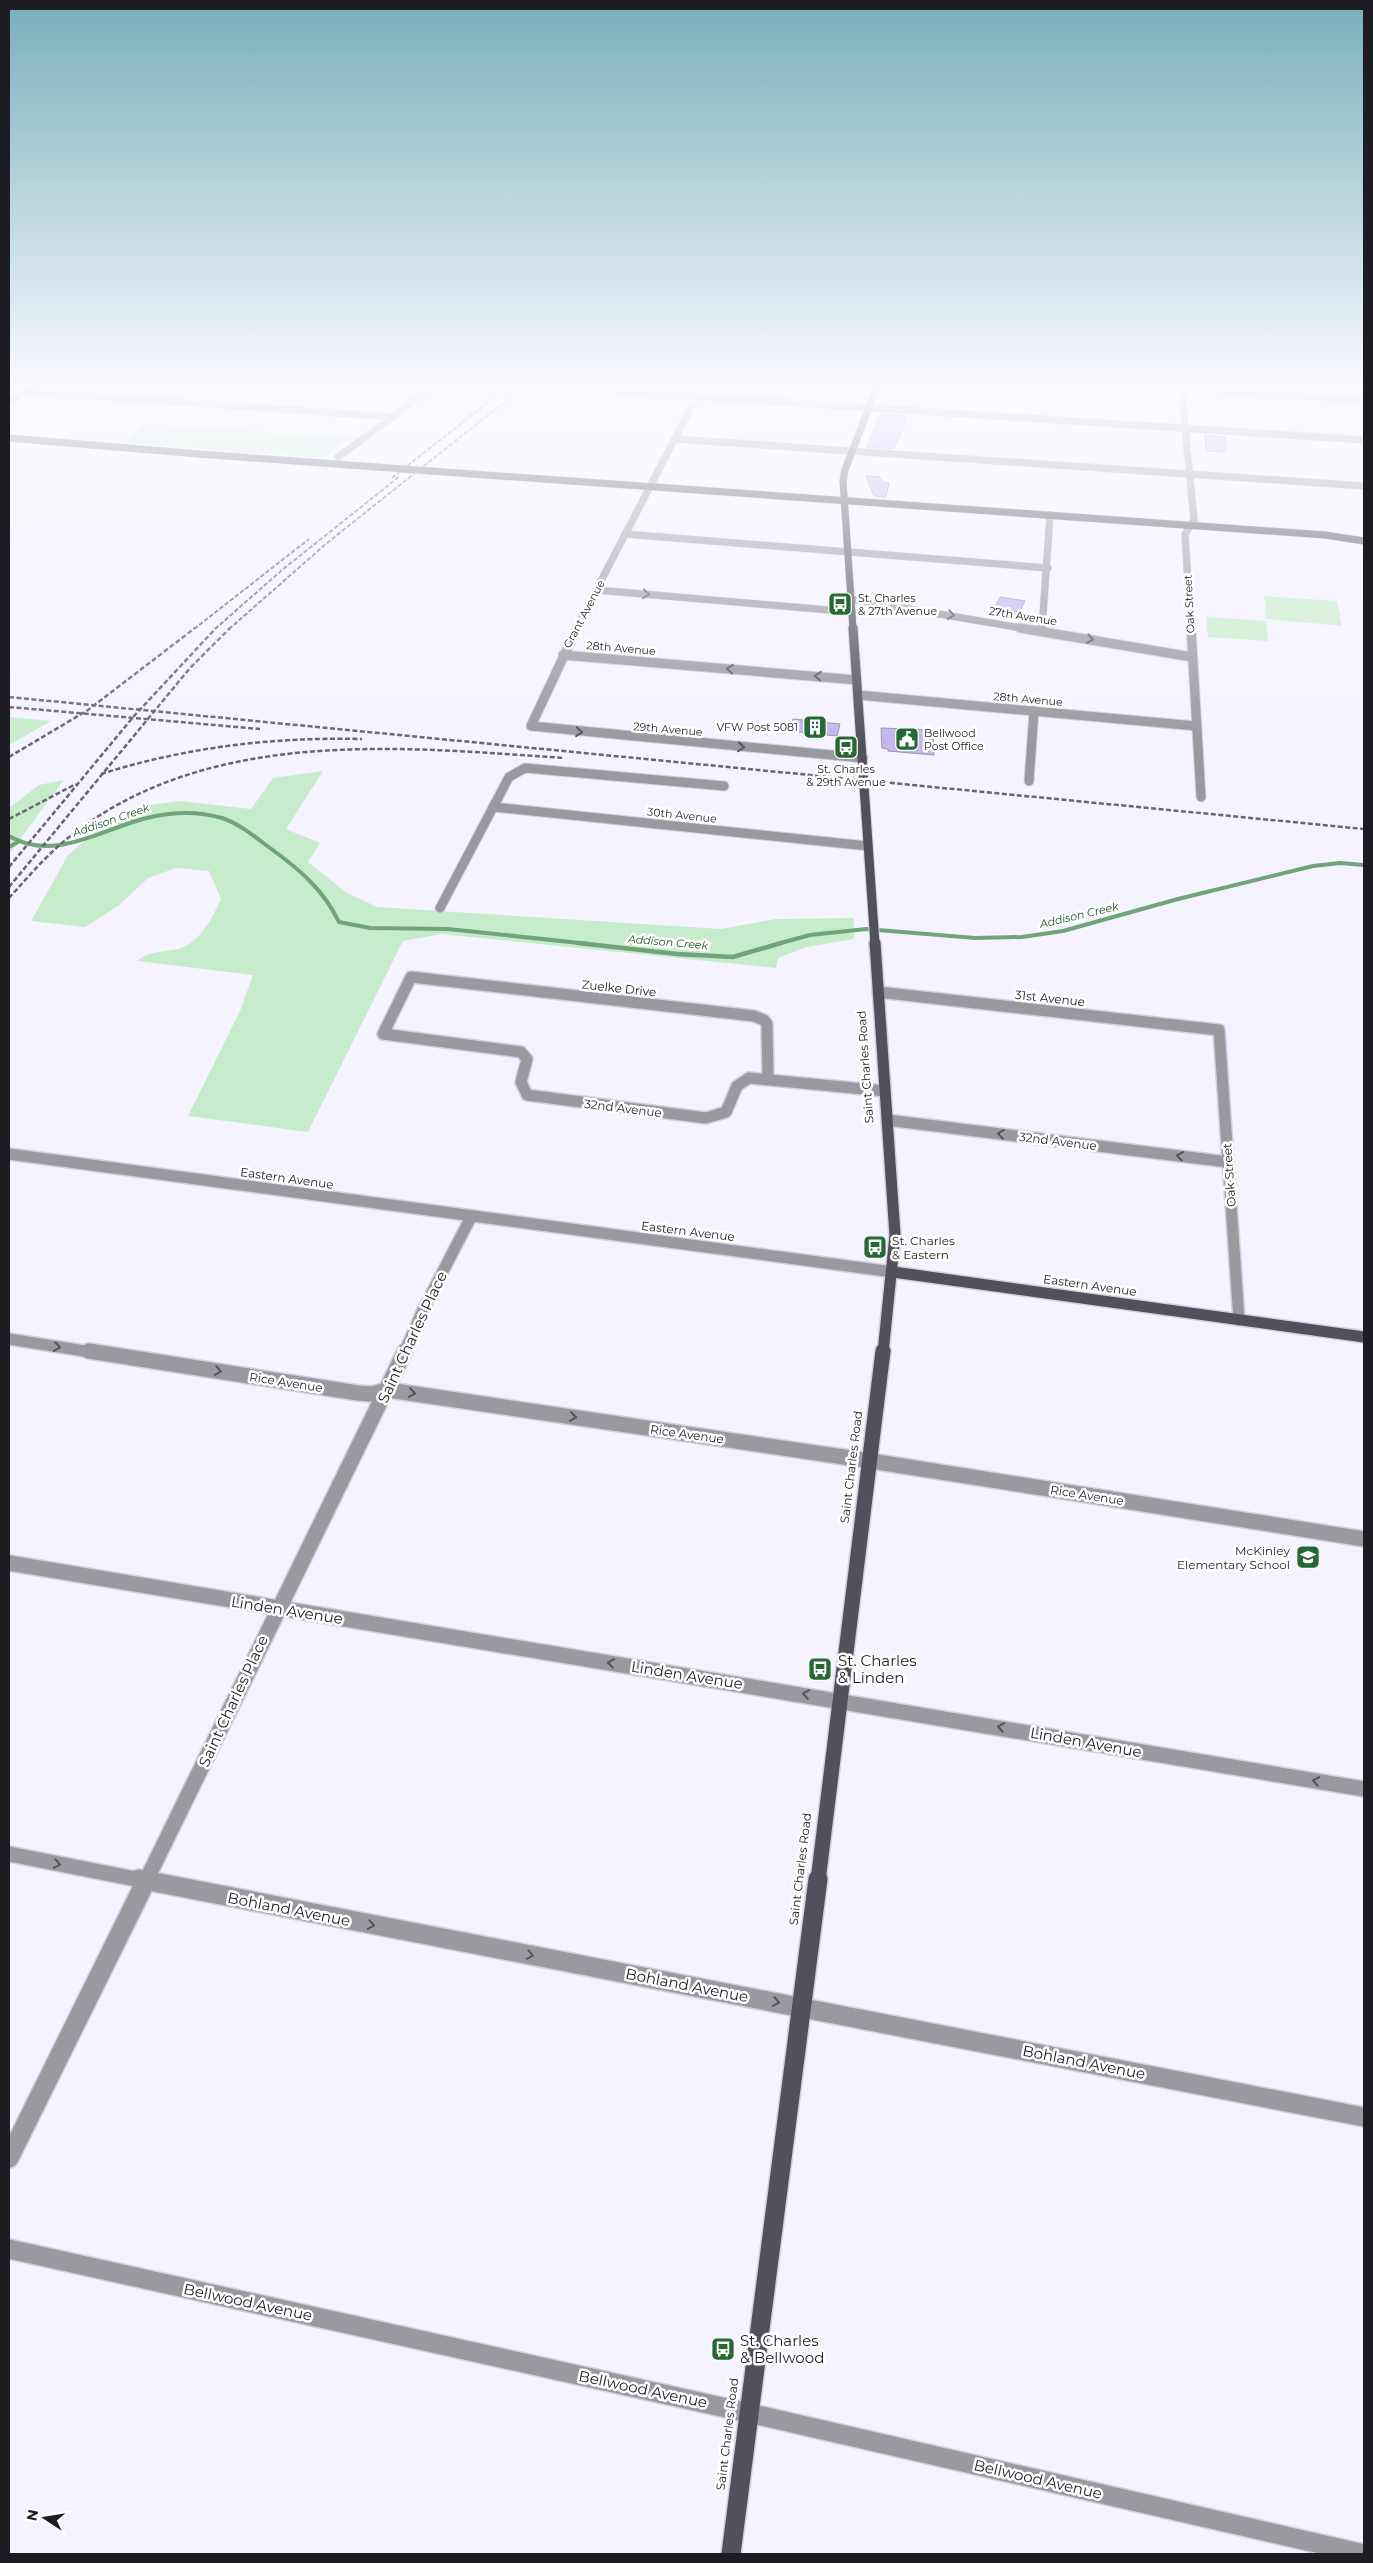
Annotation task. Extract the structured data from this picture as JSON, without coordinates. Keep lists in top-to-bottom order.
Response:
{
  "streets": {
    "main road": ["Saint Charles Road", "Eastern Avenue"],
    "street": [
      "Oak Street",
      "Grant Avenue",
      "27th Avenue",
      "28th Avenue",
      "29th Avenue",
      "30th Avenue",
      "Zuelke Drive",
      "31st Avenue",
      "32nd Avenue",
      "Saint Charles Place",
      "Rice Avenue",
      "Linden Avenue",
      "Bohland Avenue",
      "Bellwood Avenue"
    ]
  },
  "crossings": [
    ["Oak Street", "27th Avenue"],
    ["Oak Street", "28th Avenue"],
    ["Oak Street", "31st Avenue"],
    ["Oak Street", "32nd Avenue"],
    ["Oak Street", "Eastern Avenue"],
    ["Grant Avenue", "28th Avenue"],
    ["Grant Avenue", "29th Avenue"],
    ["27th Avenue", "Saint Charles Road"],
    ["28th Avenue", "Saint Charles Road"],
    ["29th Avenue", "Saint Charles Road"],
    ["30th Avenue", "Saint Charles Road"],
    ["Zuelke Drive", "32nd Avenue"],
    ["31st Avenue", "Saint Charles Road"],
    ["Saint Charles Road", "32nd Avenue"],
    ["Saint Charles Road", "Eastern Avenue"],
    ["Saint Charles Road", "Rice Avenue"],
    ["Saint Charles Road", "Linden Avenue"],
    ["Saint Charles Road", "Bohland Avenue"],
    ["Saint Charles Road", "Bellwood Avenue"],
    ["Eastern Avenue", "Saint Charles Place"],
    ["Saint Charles Place", "Rice Avenue"],
    ["Saint Charles Place", "Linden Avenue"],
    ["Saint Charles Place", "Bohland Avenue"]
  ],
  "one_way": [
    "32nd Avenue",
    "Rice Avenue",
    "Linden Avenue",
    "Bohland Avenue"
  ],
  "water": ["Addison Creek"],
  "places": {
    "bus stop": [
      "St. Charles & 27th Avenue",
      "St. Charles & 29th Avenue",
      "St. Charles & Eastern",
      "St. Charles & Linden",
      "St. Charles & Bellwood"
    ],
    "building": ["VFW Post 5081"],
    "public building": ["Bellwood Post Office"],
    "school or university": ["McKinley Elementary School"]
  },
  "north": "left"
}
